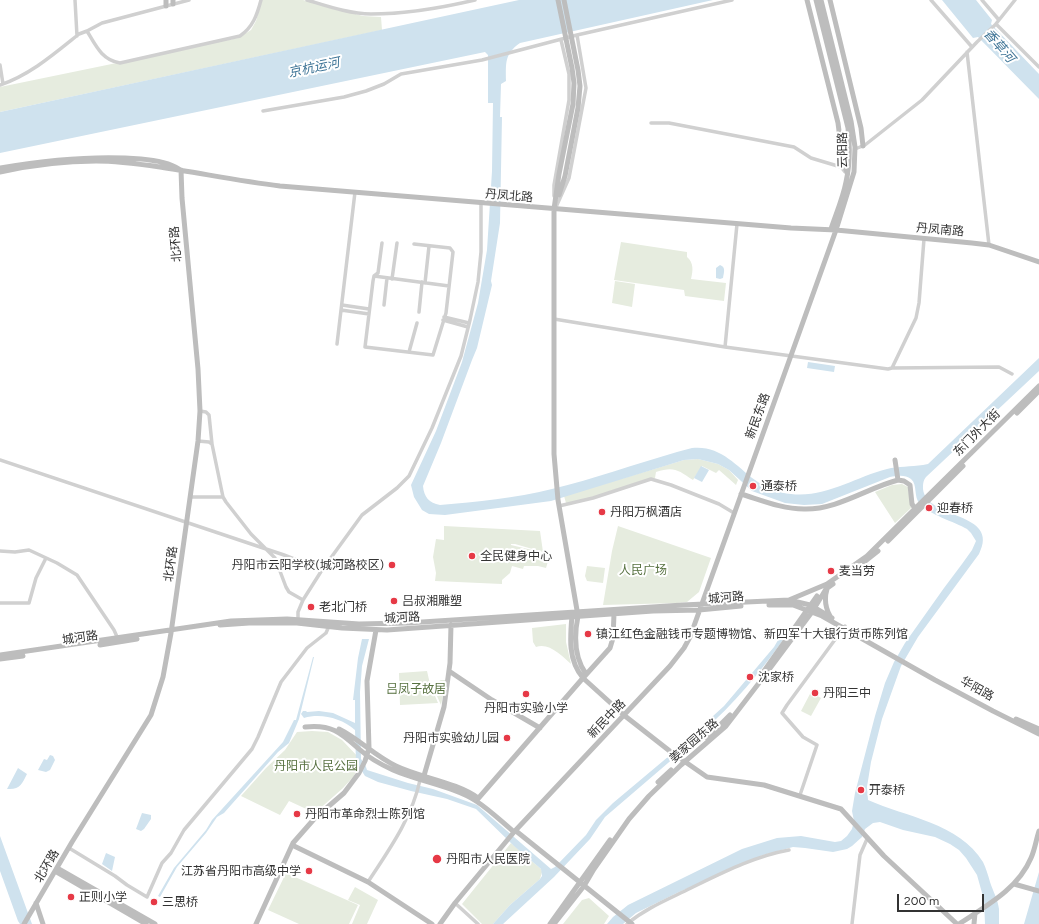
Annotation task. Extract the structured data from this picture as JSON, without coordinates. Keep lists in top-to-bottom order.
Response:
{
  "streets": {
    "street": [
      "云阳路",
      "丹凤北路",
      "丹凤南路",
      "北环路",
      "新民东路",
      "东门外大街",
      "城河路",
      "华阳路",
      "新民中路",
      "姜家园东路"
    ]
  },
  "crossings": [
    ["云阳路", "丹凤北路"],
    ["云阳路", "丹凤南路"],
    ["云阳路", "新民东路"],
    ["丹凤北路", "丹凤南路"],
    ["丹凤北路", "北环路"],
    ["丹凤北路", "新民东路"],
    ["丹凤南路", "新民东路"],
    ["北环路", "城河路"],
    ["新民东路", "城河路"],
    ["新民东路", "新民中路"],
    ["城河路", "新民中路"],
    ["城河路", "姜家园东路"]
  ],
  "water": ["香草河", "京杭运河"],
  "parks": ["人民广场", "吕凤子故居", "丹阳市人民公园"],
  "places": [
    "通泰桥",
    "迎春桥",
    "丹阳万枫酒店",
    "全民健身中心",
    "丹阳市云阳学校(城河路校区)",
    "麦当劳",
    "吕叔湘雕塑",
    "老北门桥",
    "镇江红色金融钱币专题博物馆、新四军十大银行货币陈列馆",
    "沈家桥",
    "丹阳三中",
    "丹阳市实验小学",
    "丹阳市实验幼儿园",
    "开泰桥",
    "丹阳市革命烈士陈列馆",
    "丹阳市人民医院",
    "江苏省丹阳市高级中学",
    "正则小学",
    "三思桥"
  ],
  "scale_bar": "200 m"
}
